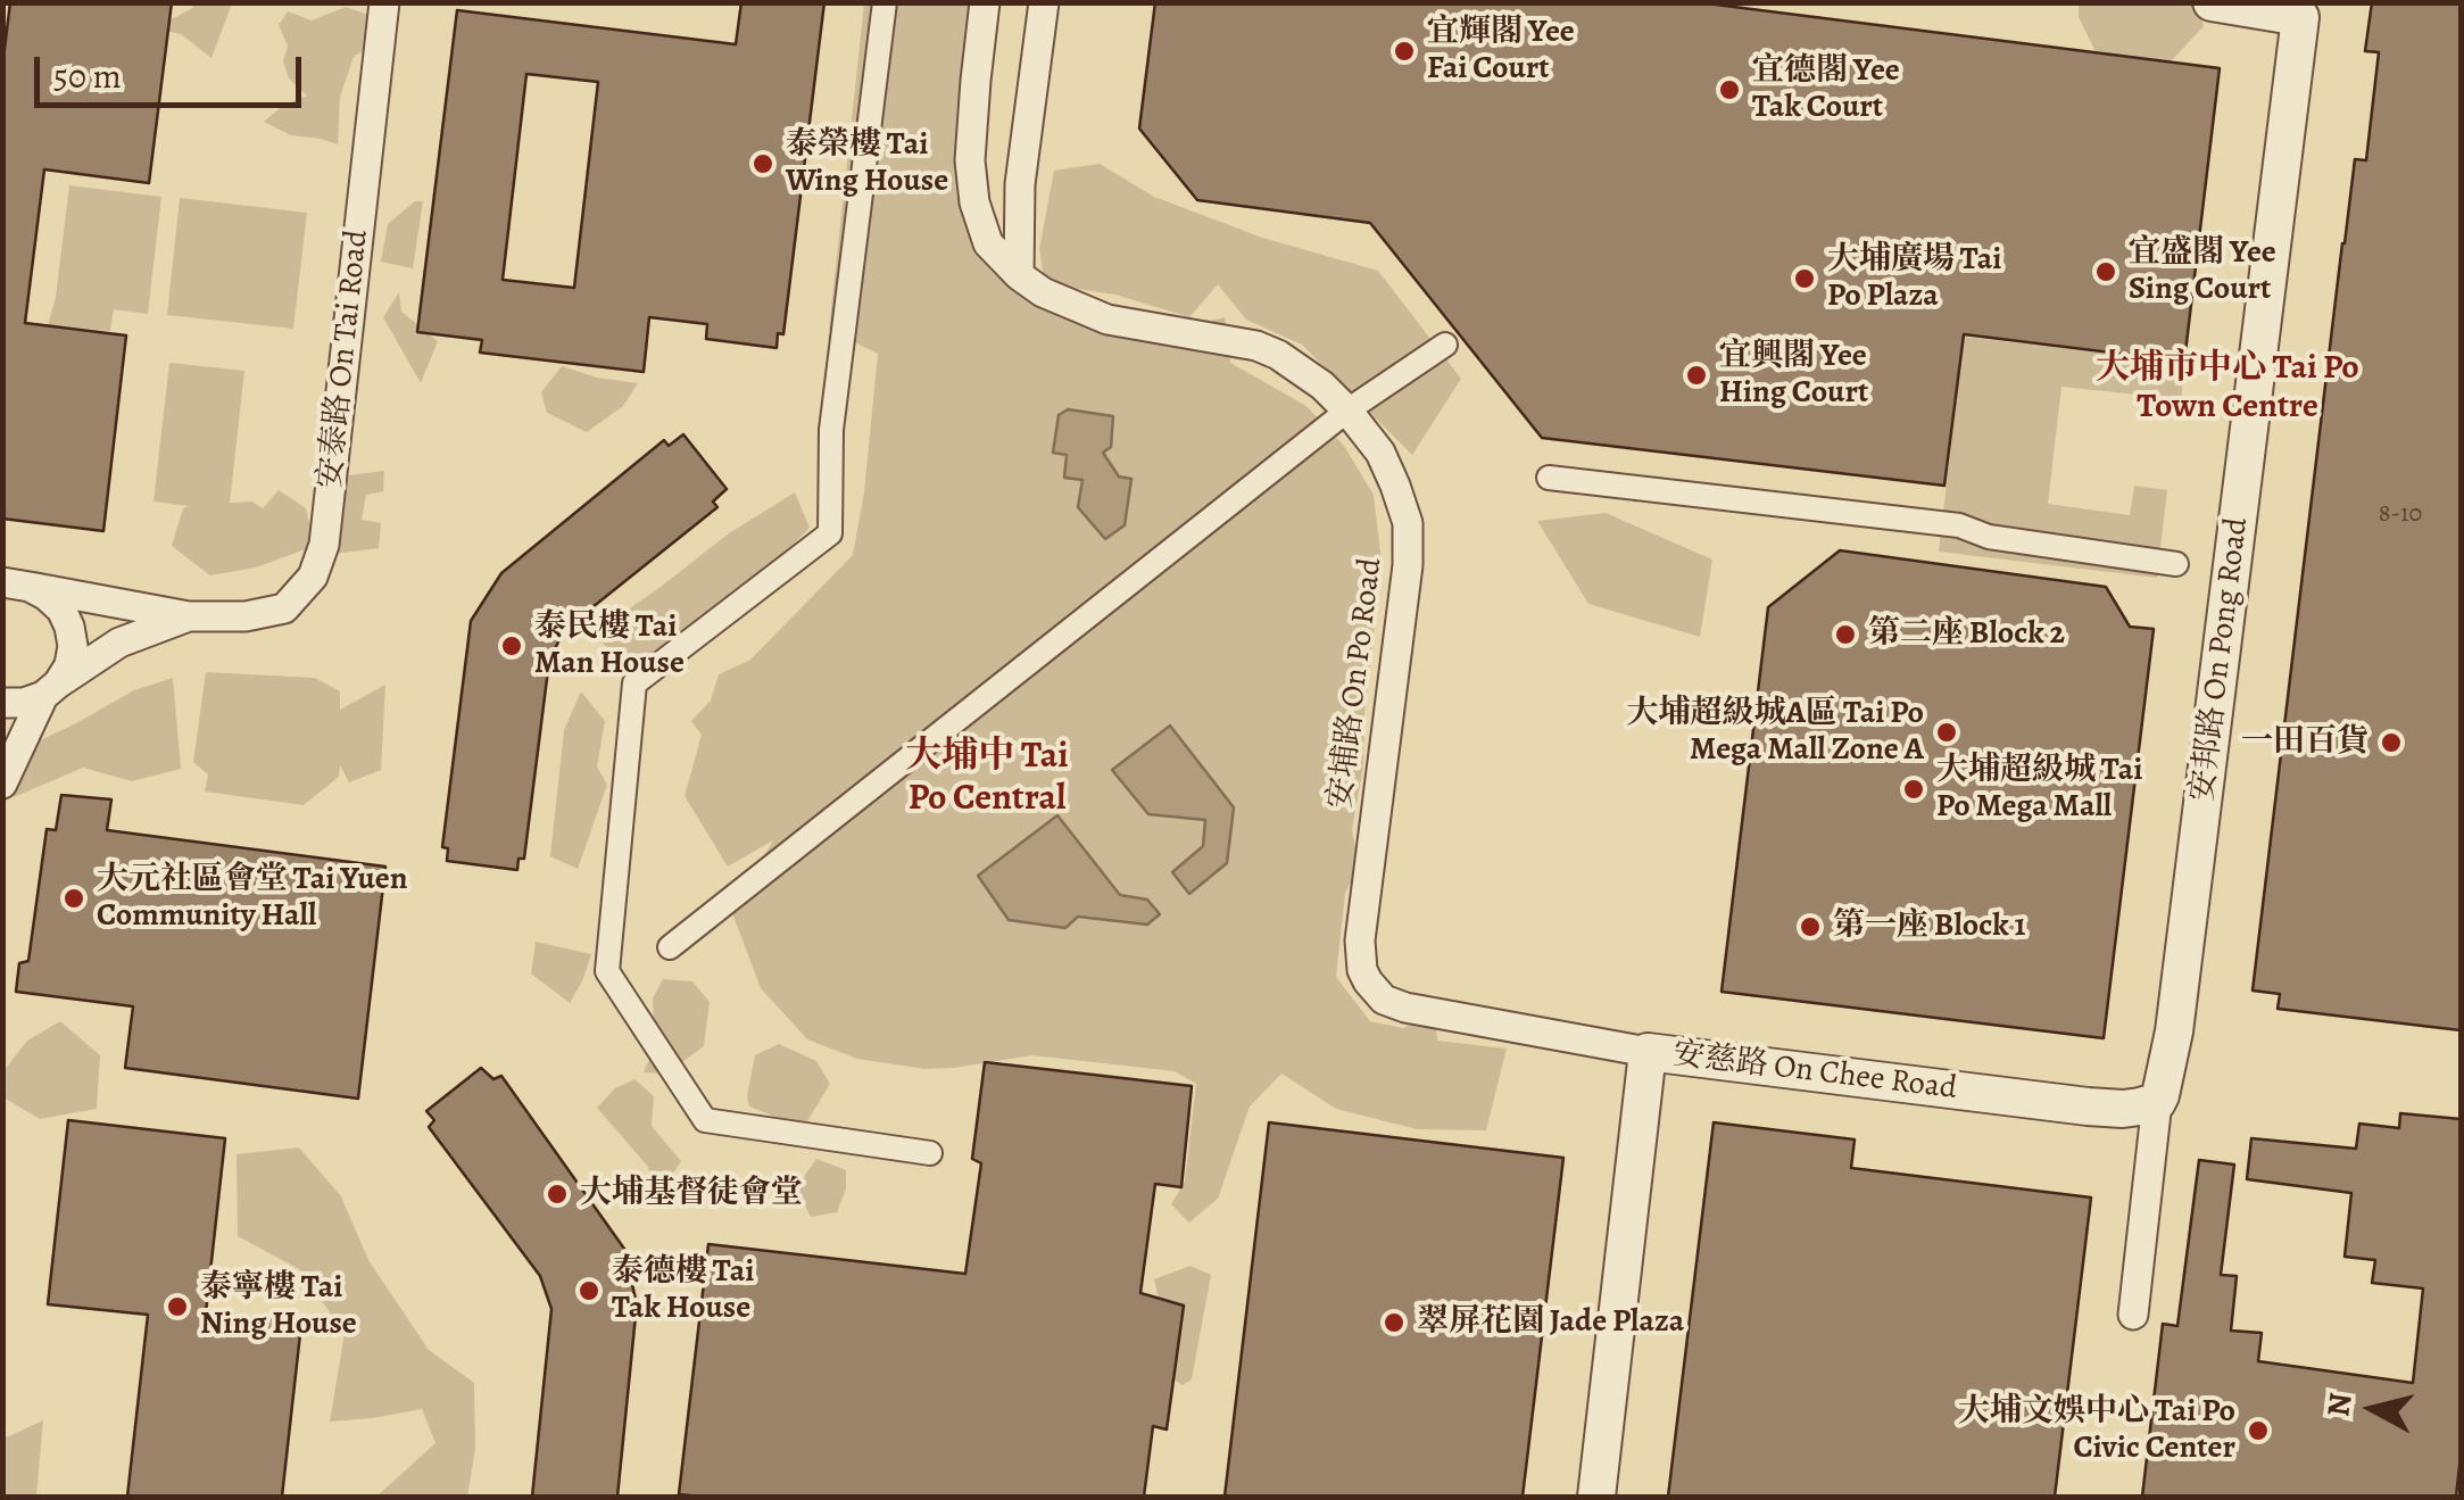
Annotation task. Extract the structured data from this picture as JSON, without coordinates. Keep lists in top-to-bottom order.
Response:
{
  "streets": {
    "street": [
      "安泰路 On Tai Road",
      "安邦路 On Pong Road",
      "安埔路 On Po Road",
      "安慈路 On Chee Road"
    ]
  },
  "crossings": [
    ["安邦路 On Pong Road", "安慈路 On Chee Road"],
    ["安埔路 On Po Road", "安慈路 On Chee Road"]
  ],
  "districts": ["大埔市中心 Tai Po Town Centre", "大埔中 Tai Po Central"],
  "places": [
    "宜輝閣 Yee Fai Court",
    "宜德閣 Yee Tak Court",
    "泰榮樓 Tai Wing House",
    "宜盛閣 Yee Sing Court",
    "大埔廣場 Tai Po Plaza",
    "宜興閣 Yee Hing Court",
    "第二座 Block 2",
    "泰民樓 Tai Man House",
    "大埔超級城A區 Tai Po Mega Mall Zone A",
    "一田百貨",
    "大埔超級城 Tai Po Mega Mall",
    "大元社區會堂 Tai Yuen Community Hall",
    "第一座 Block 1",
    "大埔基督徒會堂",
    "泰德樓 Tai Tak House",
    "泰寧樓 Tai Ning House",
    "翠屏花園 Jade Plaza",
    "大埔文娛中心 Tai Po Civic Center"
  ],
  "house_numbers": ["8-10"],
  "scale_bar": "50 m",
  "north": "left"
}
